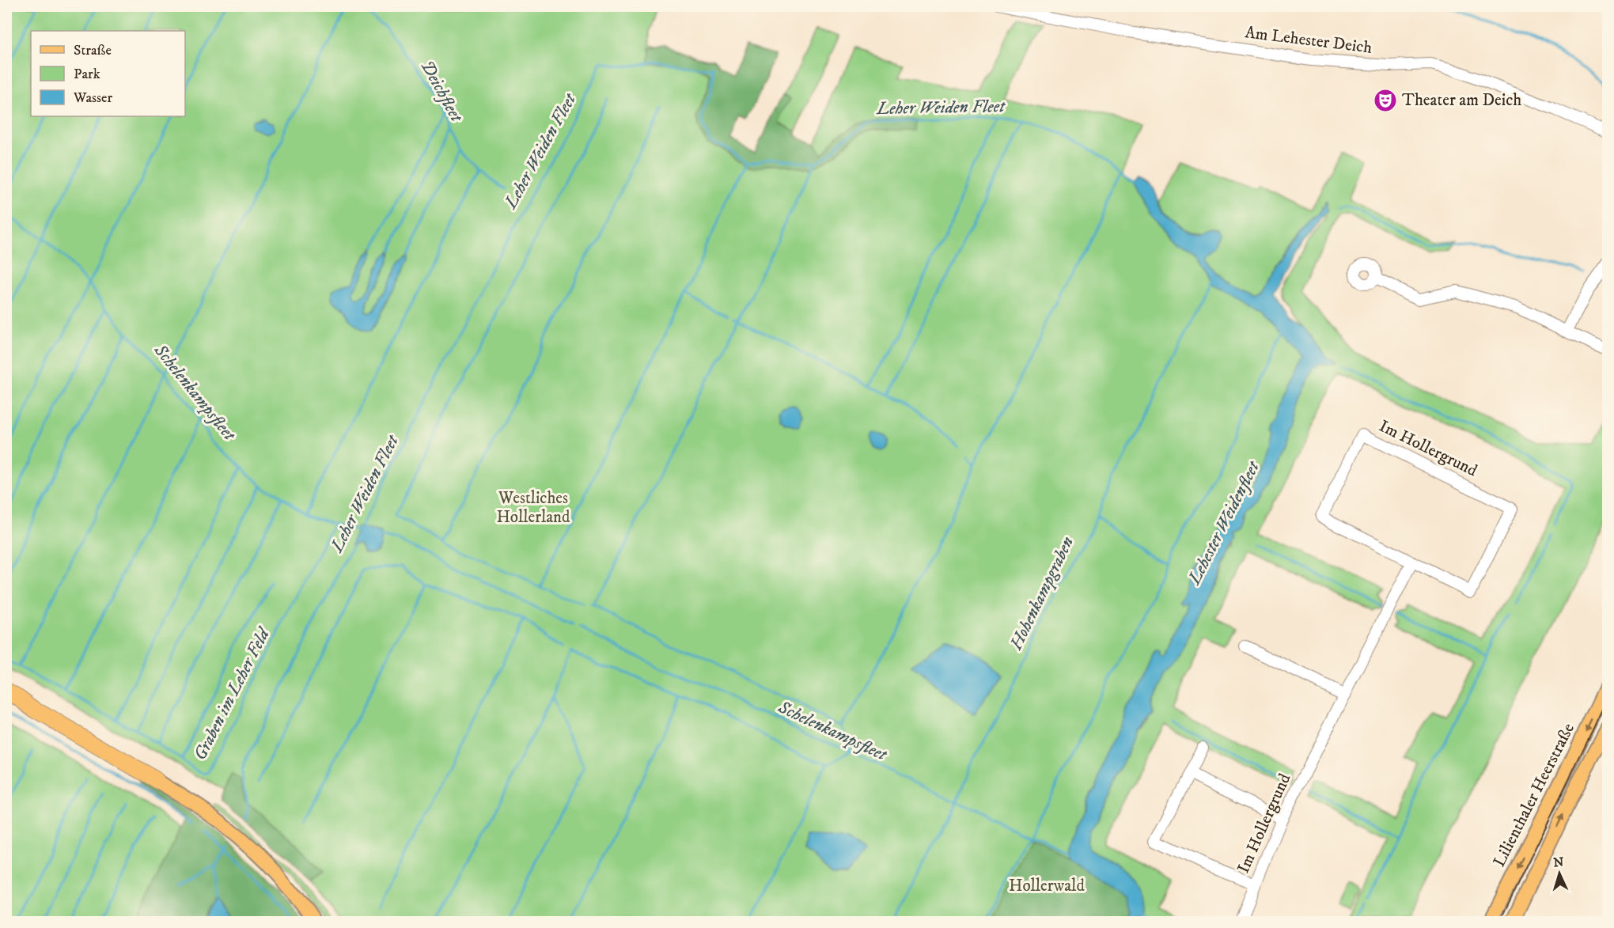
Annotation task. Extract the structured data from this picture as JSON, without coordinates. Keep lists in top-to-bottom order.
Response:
{
  "streets": {
    "main road": ["Lilienthaler Heerstraße"],
    "street": ["Am Lehester Deich", "Im Hollergrund"]
  },
  "water": [
    "Deichfleet",
    "Leher Weiden Fleet",
    "Schelenkampsfleet",
    "Lehester Weidenfleet",
    "Hohenkampgraben",
    "Graben im Leher Feld"
  ],
  "parks": ["Westliches Hollerland", "Hollerwald"],
  "places": {
    "theatre": ["Theater am Deich"]
  },
  "legend": ["Straße", "Park", "Wasser"],
  "north": "top"
}
